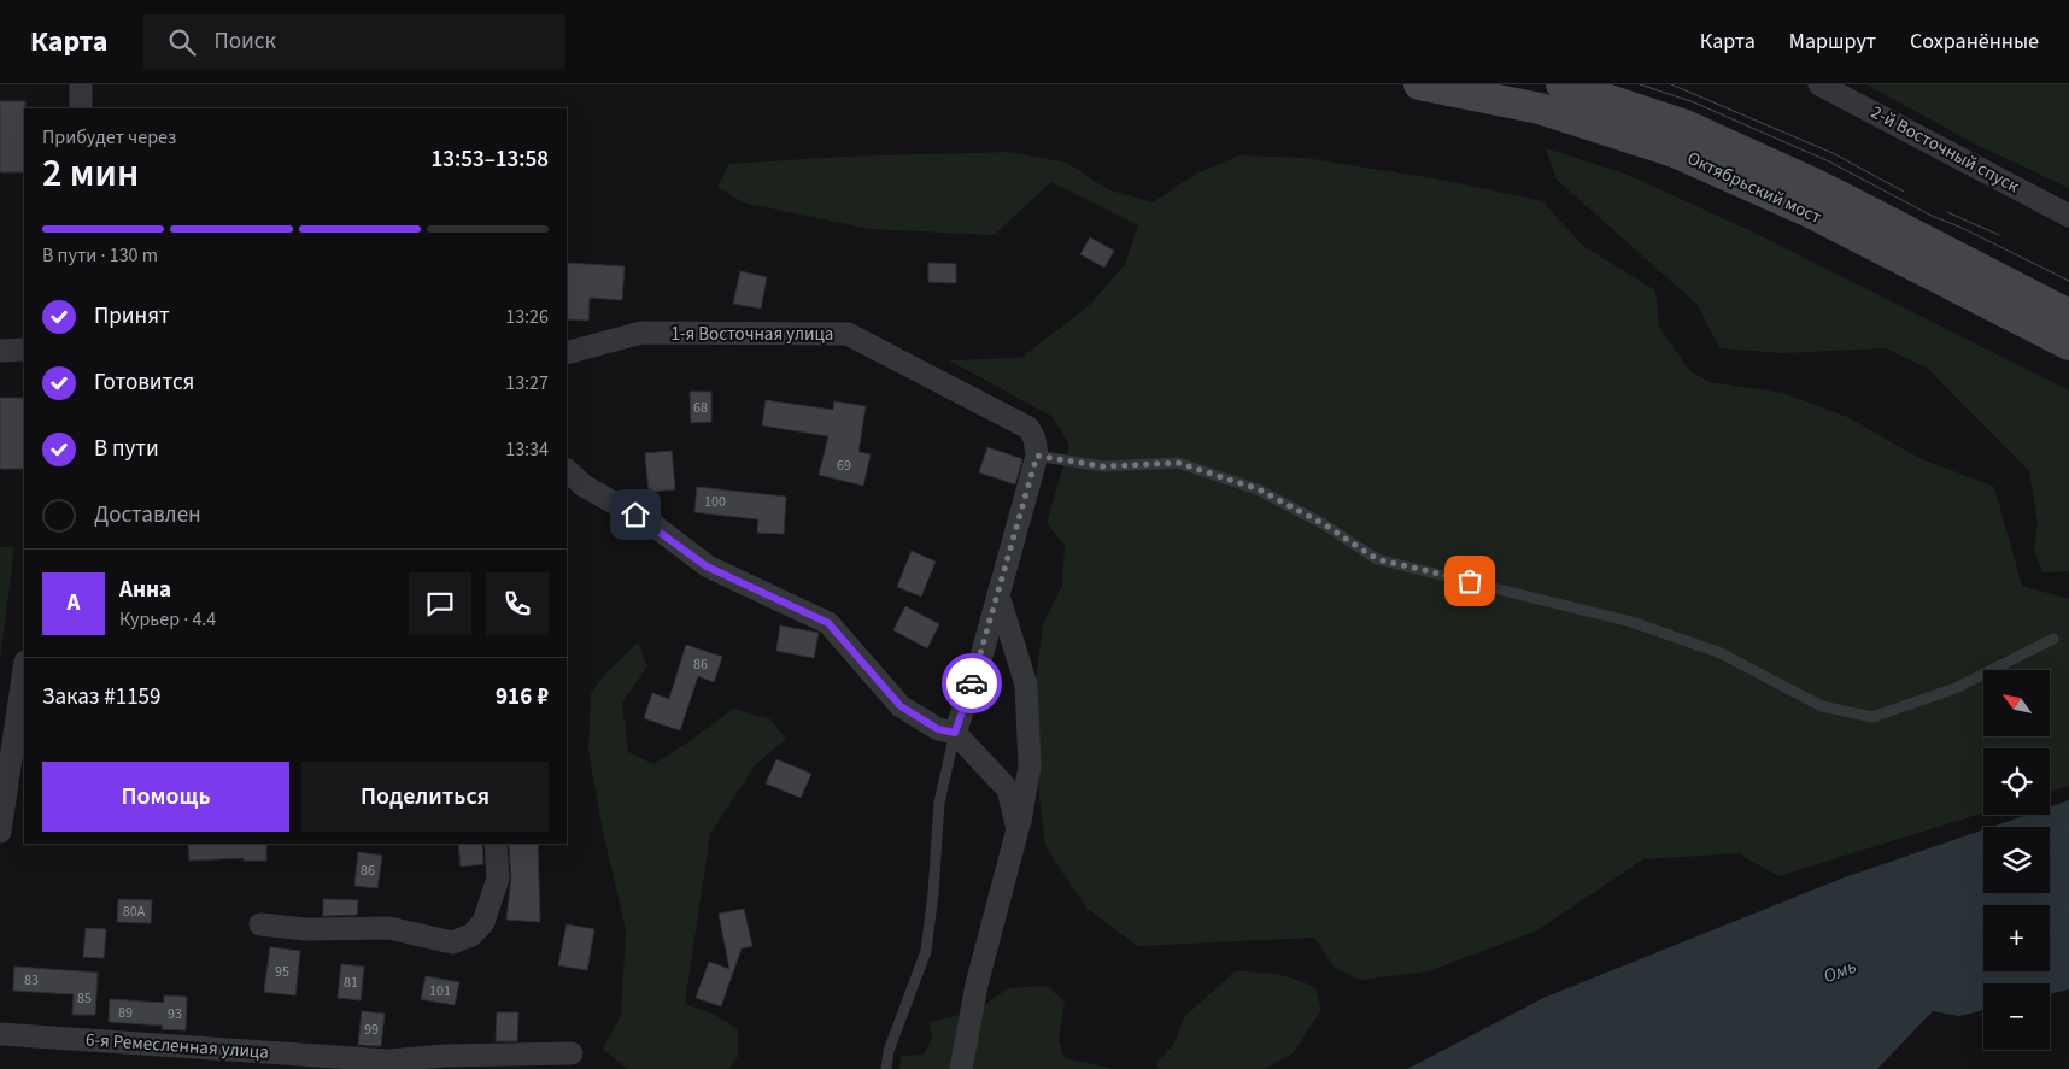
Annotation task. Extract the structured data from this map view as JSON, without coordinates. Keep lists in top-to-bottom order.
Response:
{
  "streets": {
    "main road": ["Октябрьский мост"],
    "street": ["2-й Восточный спуск", "1-я Восточная улица", "6-я Ремесленная улица"]
  },
  "water": ["Омь"],
  "house_numbers": [
    "68",
    "69",
    "100",
    "86",
    "86",
    "80А",
    "95",
    "83",
    "81",
    "101",
    "85",
    "89",
    "93",
    "99"
  ],
  "north": "top left",
  "page": {
    "header": "Карта",
    "search": "Поиск",
    "nav": ["Карта", "Маршрут", "Сохранённые"],
    "heading": ["2 мин", "Прибудет через", "13:53–13:58"],
    "panel": [
      "Анна",
      "Курьер · 4.4",
      "Заказ #1159",
      "916 ₽"
    ],
    "bar": "В пути · 130 m",
    "list": [
      ["Принят", "13:26"],
      ["Готовится", "13:27"],
      ["В пути", "13:34"],
      "Доставлен"
    ],
    "round": "А",
    "map_buttons": ["+", "−"],
    "buttons": ["Помощь", "Поделиться"]
  }
}
